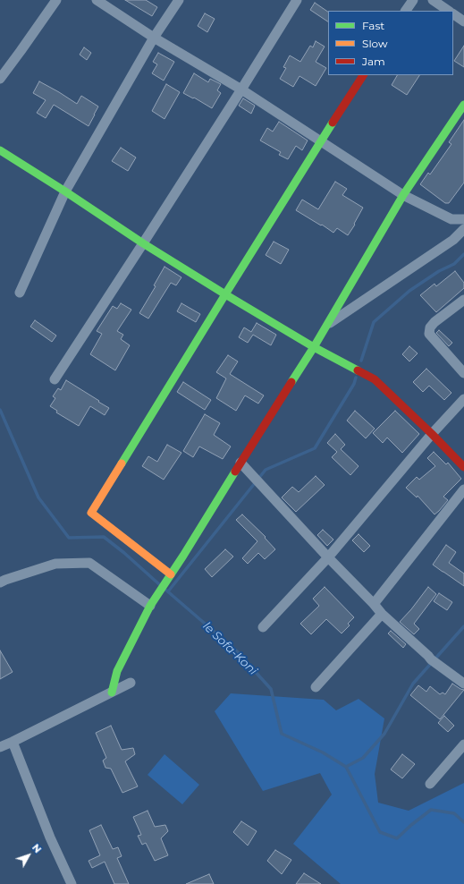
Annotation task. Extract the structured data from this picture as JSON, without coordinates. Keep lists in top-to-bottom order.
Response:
{
  "water": ["le Sofa-Koni"],
  "legend": ["Fast", "Slow", "Jam"],
  "north": "top right"
}
